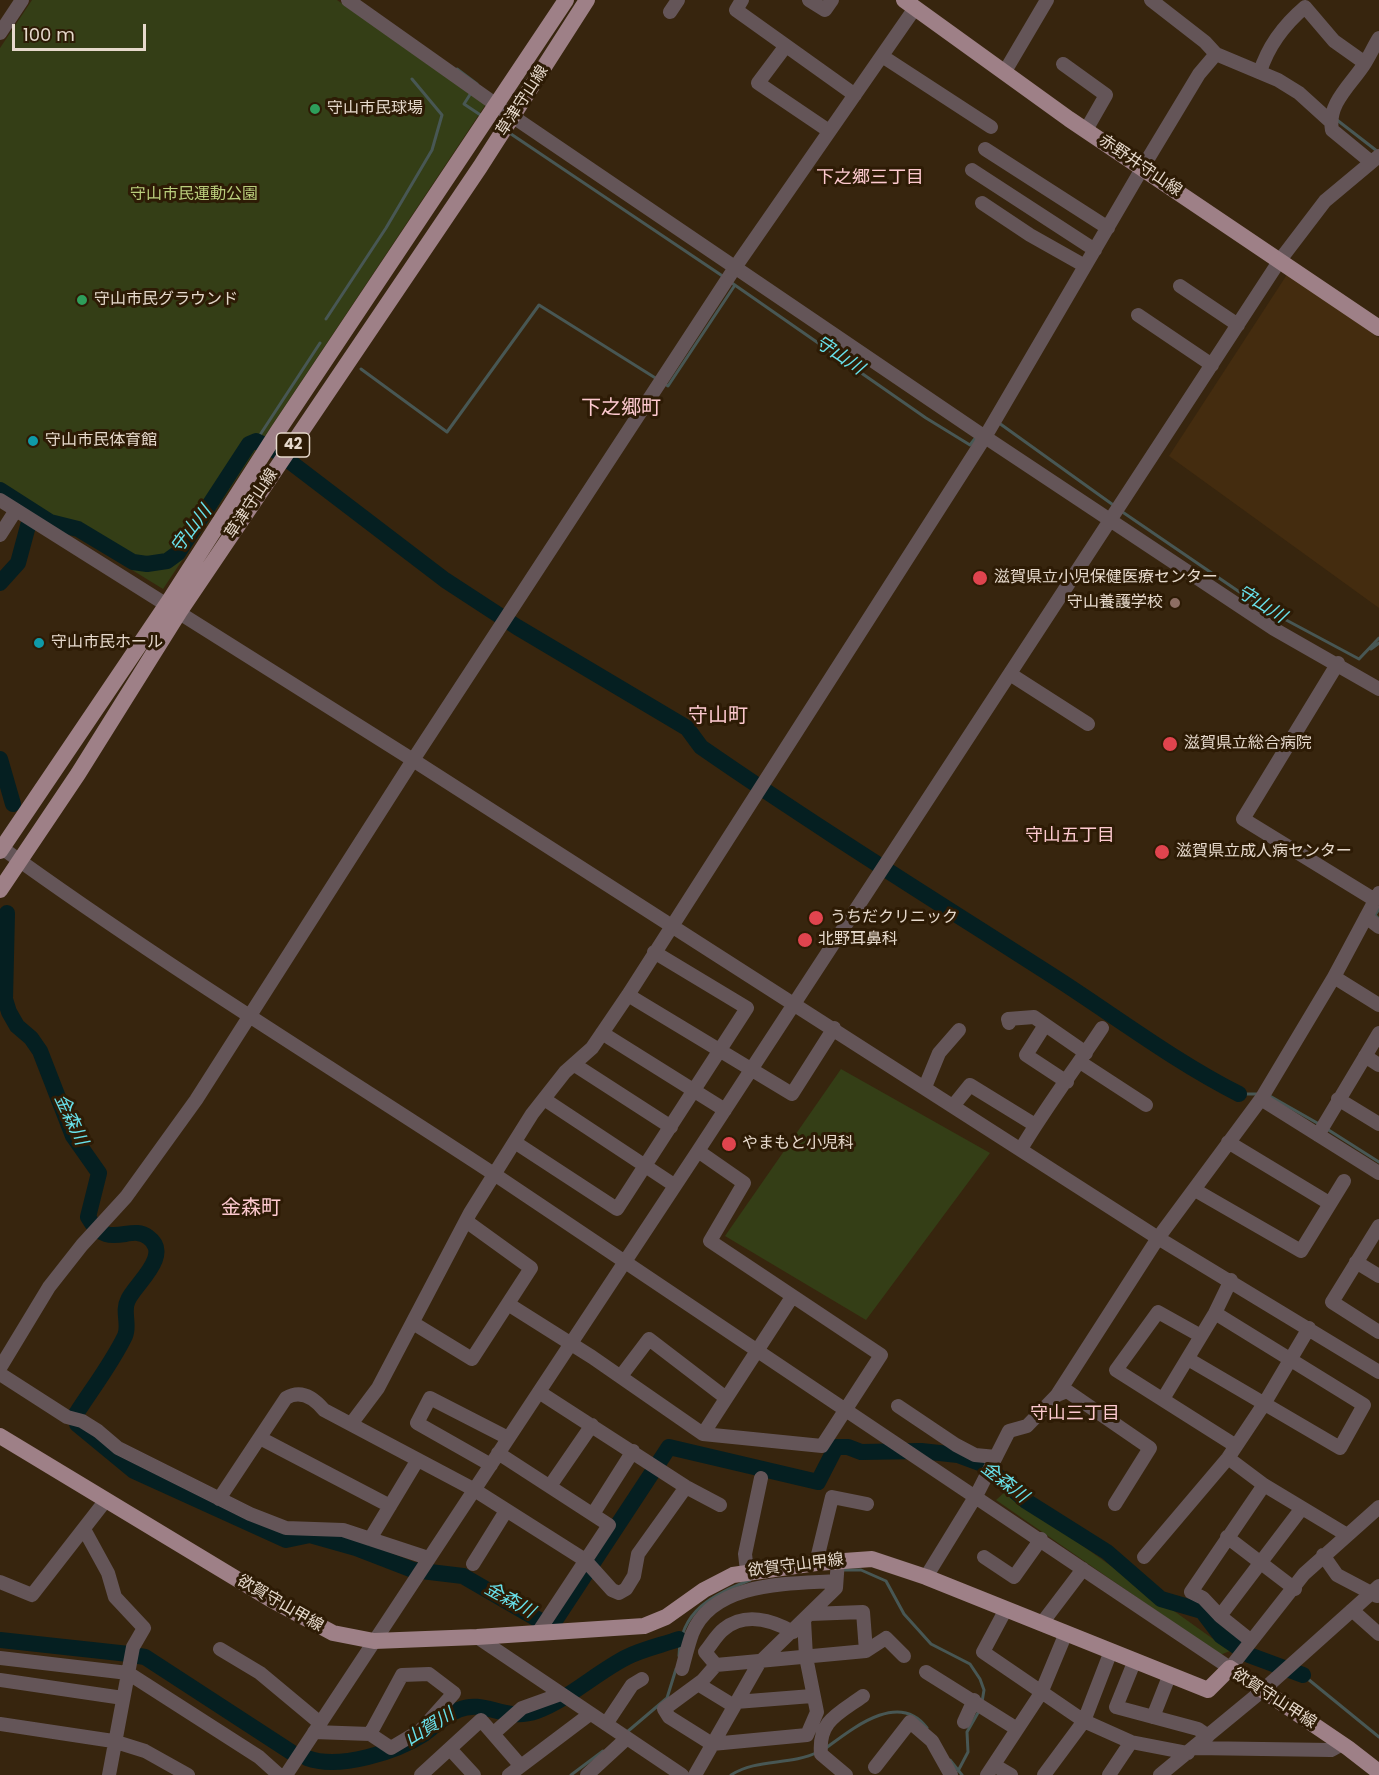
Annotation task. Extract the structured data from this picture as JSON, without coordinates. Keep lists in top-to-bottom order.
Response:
{
  "streets": {
    "main road": [
      "草津守山線",
      "赤野井守山線",
      "42",
      "欲賀守山甲線"
    ]
  },
  "districts": [
    "下之郷三丁目",
    "下之郷町",
    "守山町",
    "守山五丁目",
    "金森町",
    "守山三丁目"
  ],
  "water": ["守山川", "金森川", "山賀川"],
  "parks": ["守山市民運動公園"],
  "places": [
    "守山市民球場",
    "守山市民グラウンド",
    "守山市民体育館",
    "滋賀県立小児保健医療センター",
    "守山養護学校",
    "守山市民ホール",
    "滋賀県立総合病院",
    "滋賀県立成人病センター",
    "うちだクリニック",
    "北野耳鼻科",
    "やまもと小児科"
  ],
  "scale_bar": "100 m"
}
